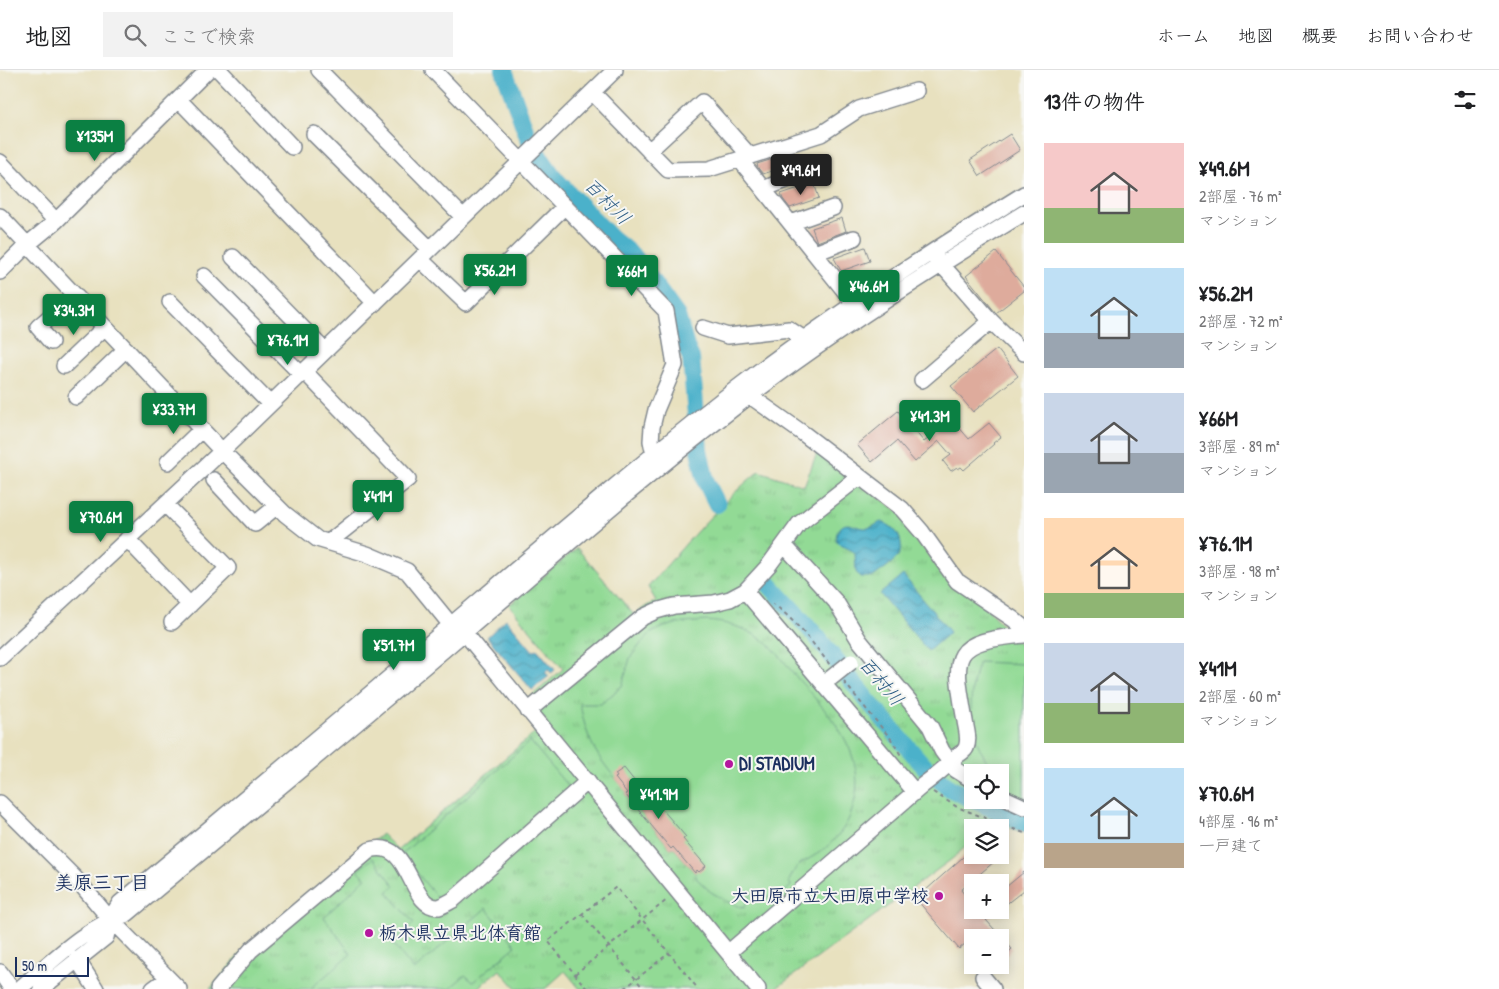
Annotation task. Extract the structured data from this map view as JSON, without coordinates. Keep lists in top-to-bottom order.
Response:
{
  "districts": ["美原三丁目"],
  "water": ["百村川"],
  "places": ["DI STADIUM", "大田原市立大田原中学校", "栃木県立県北体育館"],
  "scale_bar": "50 m",
  "page": {
    "header": "地図",
    "search": "ここで検索",
    "nav": [
      "ホーム",
      "地図",
      "概要",
      "お問い合わせ"
    ],
    "heading": "13件の物件",
    "price": [
      "¥135M",
      "¥49.6M",
      "¥56.2M",
      "¥66M",
      "¥46.6M",
      "¥34.3M",
      "¥76.1M",
      "¥33.7M",
      "¥41.3M",
      "¥41M",
      "¥70.6M",
      "¥51.7M",
      "¥41.9M"
    ],
    "list": [
      {
        "name": "¥49.6M",
        "note": "2部屋 · 76 m² · マンション"
      },
      {
        "name": "¥56.2M",
        "note": "2部屋 · 72 m² · マンション"
      },
      {
        "name": "¥66M",
        "note": "3部屋 · 89 m² · マンション"
      },
      {
        "name": "¥76.1M",
        "note": "3部屋 · 98 m² · マンション"
      },
      {
        "name": "¥41M",
        "note": "2部屋 · 60 m² · マンション"
      },
      {
        "name": "¥70.6M",
        "note": "4部屋 · 96 m² · 一戸建て"
      }
    ],
    "map_buttons": ["+", "−"],
    "scale": "50 m"
  }
}
